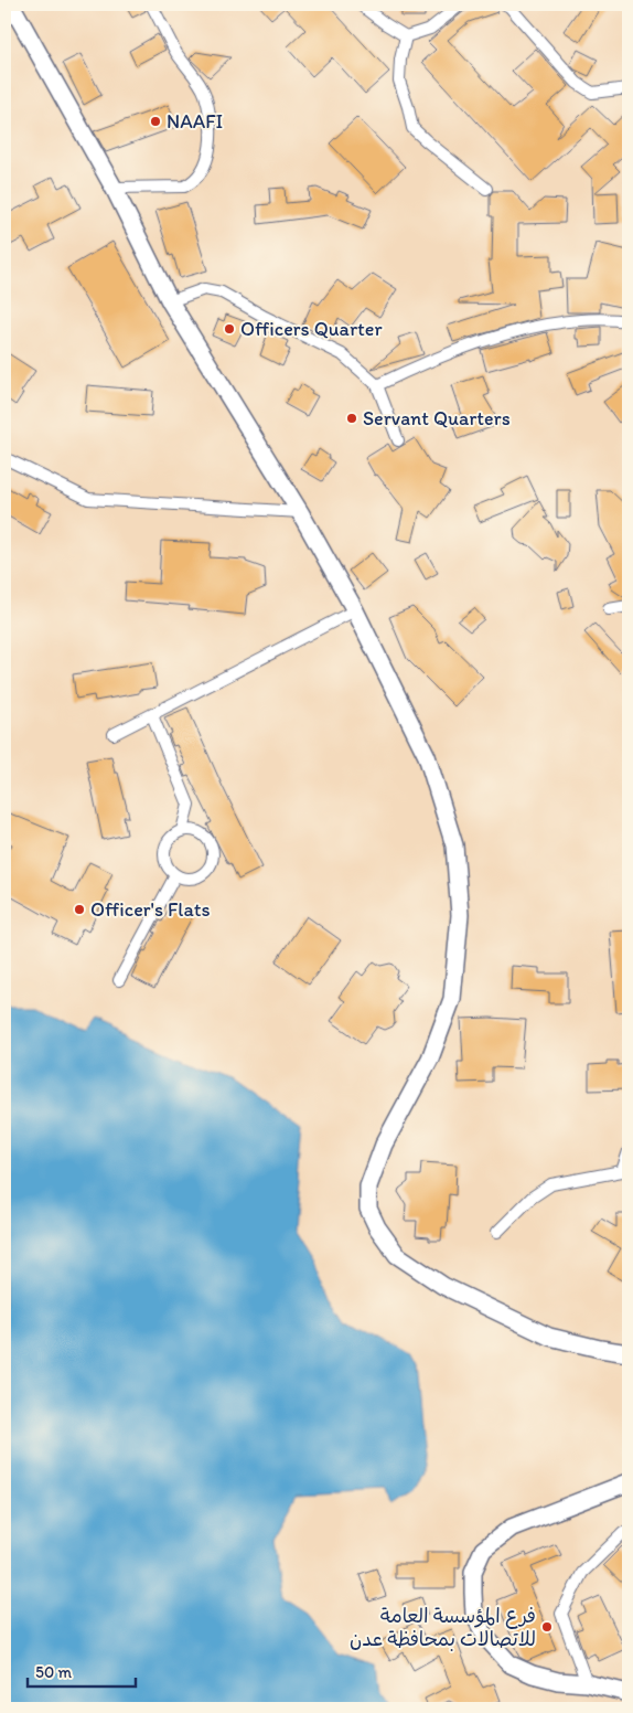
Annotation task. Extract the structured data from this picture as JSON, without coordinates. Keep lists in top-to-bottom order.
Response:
{
  "places": [
    "NAAFI",
    "Officers Quarter",
    "Servant Quarters",
    "Officer's Flats",
    "فرع المؤسسة العامة للاتصالات بمحافظة عدن"
  ],
  "scale_bar": "50 m"
}
